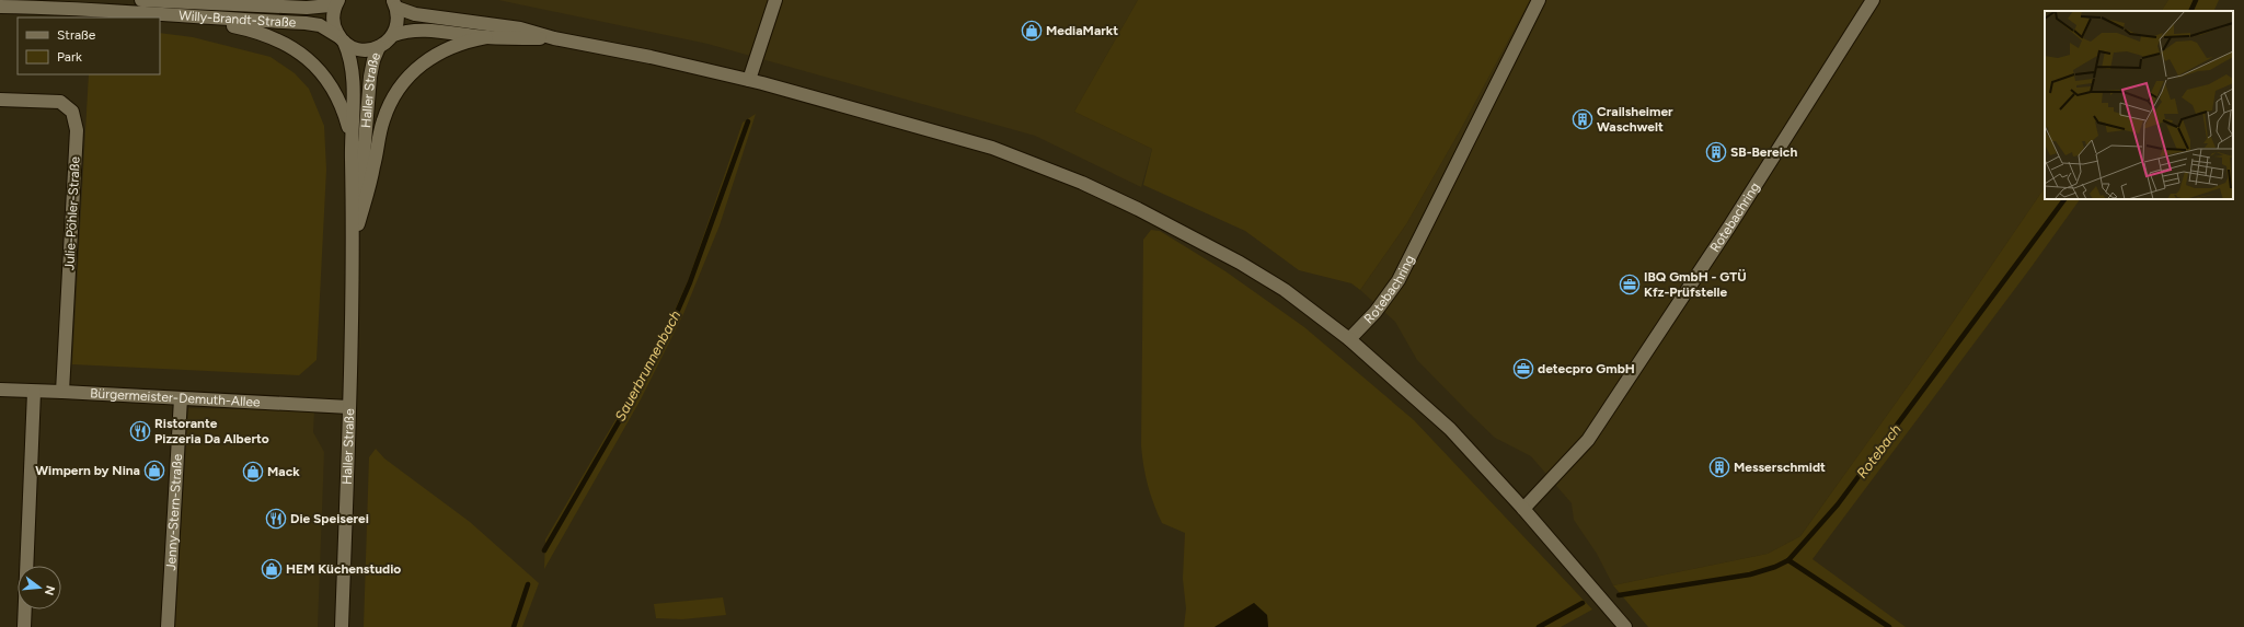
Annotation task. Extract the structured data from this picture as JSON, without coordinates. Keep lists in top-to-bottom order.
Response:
{
  "streets": {
    "main road": [
      "Willy-Brandt-Straße",
      "Haller Straße",
      "Julie-Pöhler-Straße",
      "Rotebachring",
      "Bürgermeister-Demuth-Allee",
      "Jenny-Stern-Straße"
    ]
  },
  "crossings": [
    ["Willy-Brandt-Straße", "Haller Straße"],
    ["Haller Straße", "Bürgermeister-Demuth-Allee"],
    ["Julie-Pöhler-Straße", "Bürgermeister-Demuth-Allee"],
    ["Bürgermeister-Demuth-Allee", "Jenny-Stern-Straße"]
  ],
  "water": ["Sauerbrunnenbach", "Rotebach"],
  "places": {
    "shop": [
      "MediaMarkt",
      "Wimpern by Nina",
      "Mack",
      "HEM Küchenstudio"
    ],
    "building": ["Crailsheimer Waschwelt", "SB-Bereich", "Messerschmidt"],
    "office": ["IBQ GmbH - GTÜ Kfz-Prüfstelle", "detecpro GmbH"],
    "restaurant": ["Ristorante Pizzeria Da Alberto", "Die Speiserei"]
  },
  "legend": ["Straße", "Park"],
  "north": "right"
}
